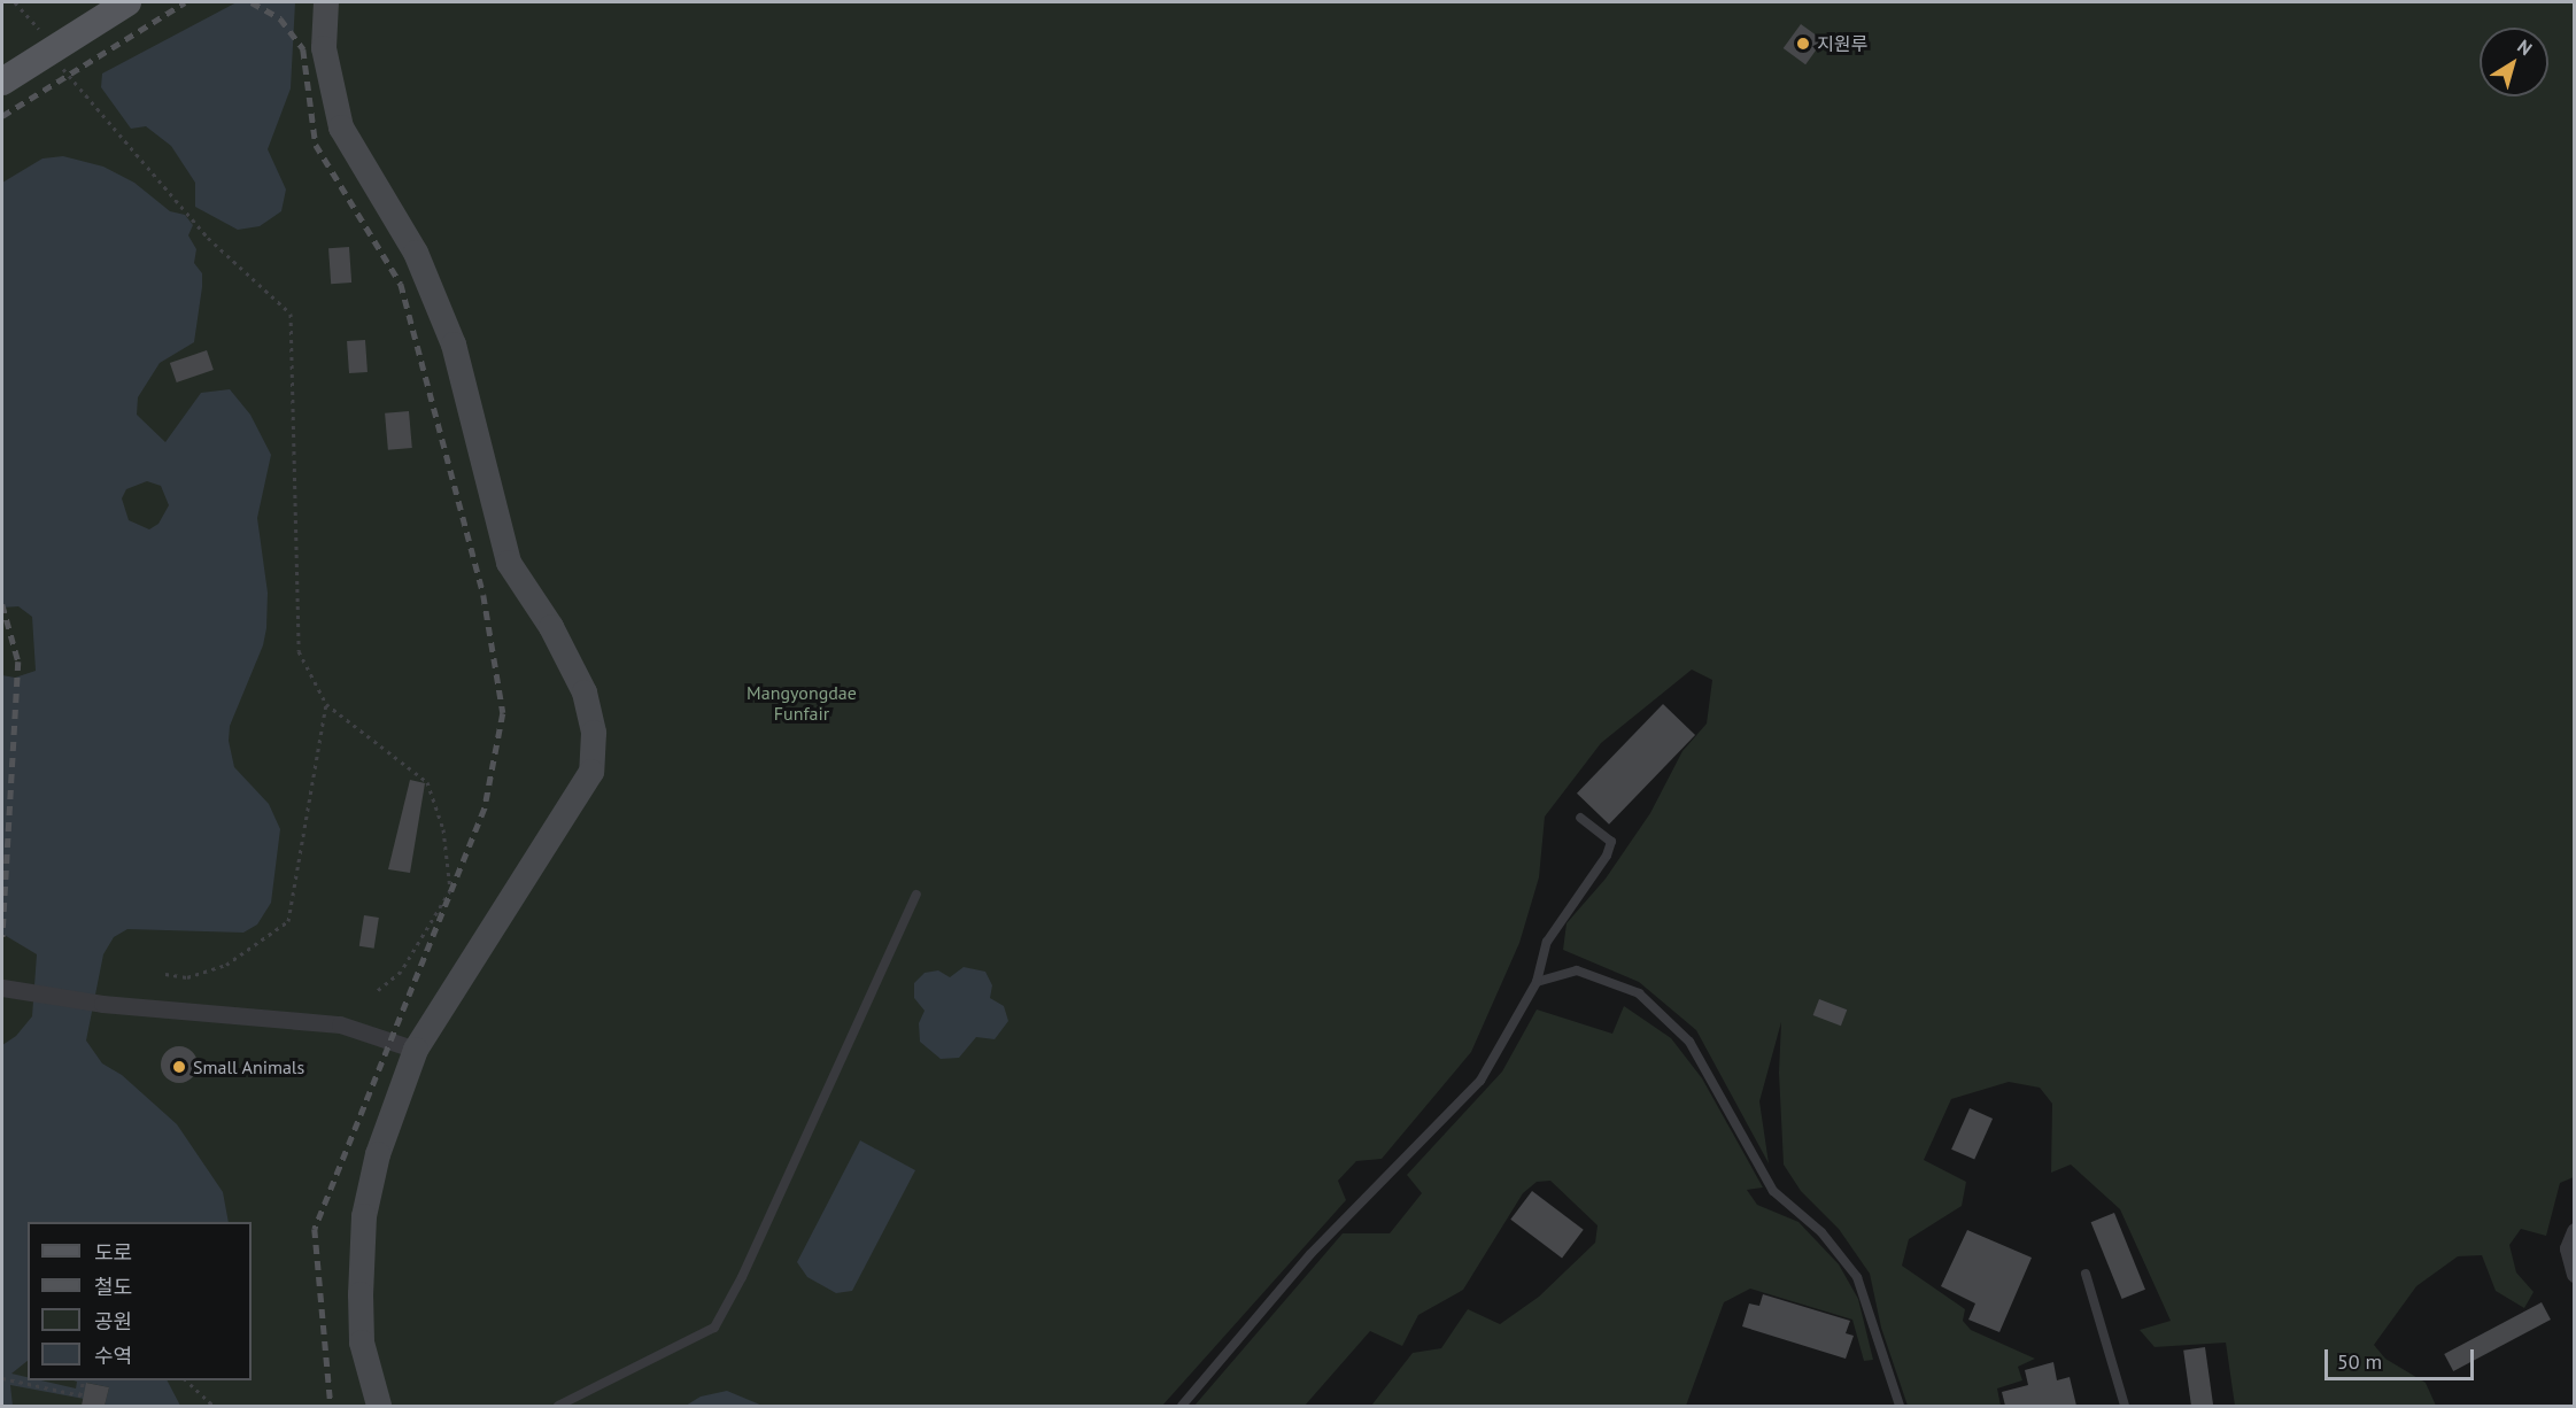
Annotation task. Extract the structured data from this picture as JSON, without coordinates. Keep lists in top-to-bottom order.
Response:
{
  "parks": ["Mangyongdae Funfair"],
  "places": ["지원루", "Small Animals"],
  "legend": [
    "도로",
    "철도",
    "공원",
    "수역"
  ],
  "scale_bar": "50 m",
  "north": "top right"
}
